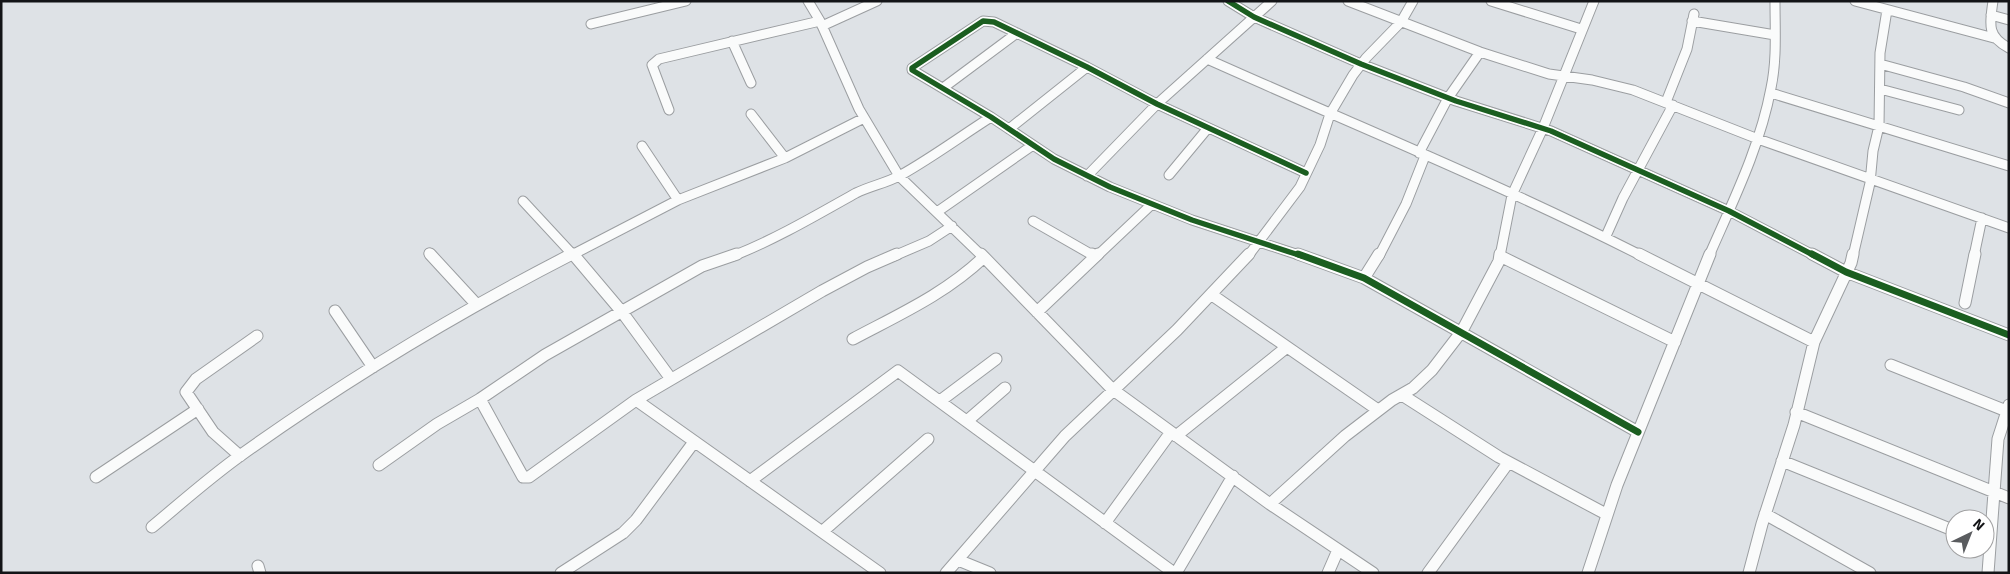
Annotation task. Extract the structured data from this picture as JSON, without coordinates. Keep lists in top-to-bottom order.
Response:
{
  "north": "top right"
}
